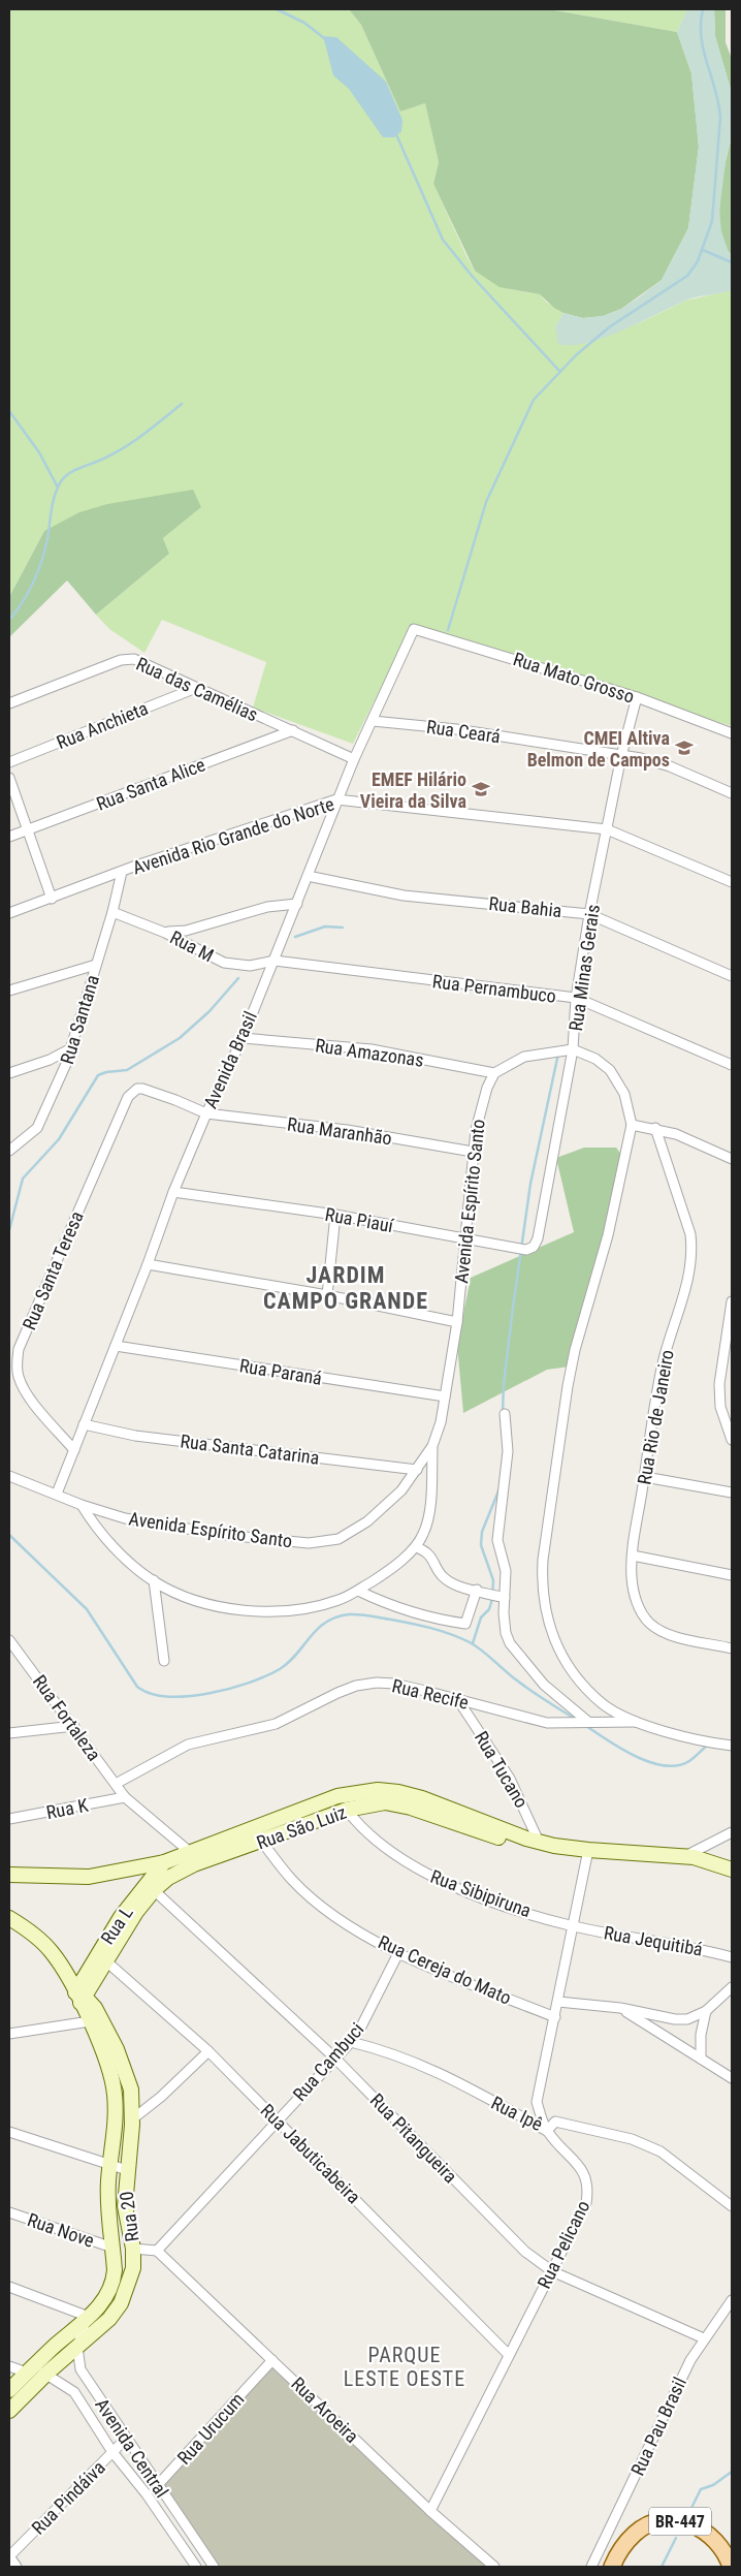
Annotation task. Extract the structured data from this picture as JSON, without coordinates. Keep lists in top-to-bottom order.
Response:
{
  "streets": {
    "main road": ["BR-447"],
    "street": [
      "Rua Mato Grosso",
      "Rua das Camélias",
      "Rua Anchieta",
      "Rua Ceará",
      "Rua Santa Alice",
      "Avenida Rio Grande do Norte",
      "Rua Bahia",
      "Rua M",
      "Rua Minas Gerais",
      "Rua Pernambuco",
      "Rua Santana",
      "Rua Amazonas",
      "Avenida Brasil",
      "Rua Maranhão",
      "Avenida Espírito Santo",
      "Rua Piauí",
      "Rua Santa Teresa",
      "Rua Paraná",
      "Rua Rio de Janeiro",
      "Rua Santa Catarina",
      "Rua Recife",
      "Rua Fortaleza",
      "Rua Tucano",
      "Rua K",
      "Rua São Luiz",
      "Rua Sibipiruna",
      "Rua L",
      "Rua Jequitibá",
      "Rua Cereja do Mato",
      "Rua Cambuci",
      "Rua Ipê",
      "Rua Pitangueira",
      "Rua Jabuticabeira",
      "Rua 20",
      "Rua Nove",
      "Rua Pelicano",
      "Rua Aroeira",
      "Rua Pau Brasil",
      "Rua Urucum",
      "Avenida Central",
      "Rua Pindáiva"
    ]
  },
  "crossings": [
    ["Rua Mato Grosso", "Rua Minas Gerais"],
    ["Rua Mato Grosso", "Avenida Brasil"],
    ["Rua das Camélias", "Rua Anchieta"],
    ["Rua das Camélias", "Rua Santa Alice"],
    ["Rua das Camélias", "Avenida Brasil"],
    ["Rua Ceará", "Rua Minas Gerais"],
    ["Rua Ceará", "Avenida Brasil"],
    ["Avenida Rio Grande do Norte", "Rua Minas Gerais"],
    ["Avenida Rio Grande do Norte", "Rua Santana"],
    ["Avenida Rio Grande do Norte", "Avenida Brasil"],
    ["Rua Bahia", "Rua Minas Gerais"],
    ["Rua Bahia", "Avenida Brasil"],
    ["Rua M", "Rua Pernambuco"],
    ["Rua M", "Rua Santana"],
    ["Rua M", "Avenida Brasil"],
    ["Rua Minas Gerais", "Rua Pernambuco"],
    ["Rua Minas Gerais", "Rua Piauí"],
    ["Rua Pernambuco", "Avenida Brasil"],
    ["Rua Amazonas", "Avenida Brasil"],
    ["Rua Amazonas", "Avenida Espírito Santo"],
    ["Avenida Brasil", "Rua Maranhão"],
    ["Avenida Brasil", "Avenida Espírito Santo"],
    ["Avenida Brasil", "Rua Piauí"],
    ["Avenida Brasil", "Rua Santa Teresa"],
    ["Avenida Brasil", "Rua Paraná"],
    ["Avenida Brasil", "Rua Santa Catarina"],
    ["Rua Maranhão", "Avenida Espírito Santo"],
    ["Rua Maranhão", "Rua Santa Teresa"],
    ["Avenida Espírito Santo", "Rua Piauí"],
    ["Avenida Espírito Santo", "Rua Paraná"],
    ["Avenida Espírito Santo", "Rua Santa Catarina"],
    ["Rua Recife", "Rua Fortaleza"],
    ["Rua Recife", "Rua Tucano"],
    ["Rua Fortaleza", "Rua K"],
    ["Rua Tucano", "Rua São Luiz"],
    ["Rua São Luiz", "Rua Sibipiruna"],
    ["Rua São Luiz", "Rua L"],
    ["Rua São Luiz", "Rua Cereja do Mato"],
    ["Rua São Luiz", "Rua Pitangueira"],
    ["Rua São Luiz", "Rua Jabuticabeira"],
    ["Rua São Luiz", "Rua 20"],
    ["Rua São Luiz", "Rua Pelicano"],
    ["Rua Sibipiruna", "Rua Jequitibá"],
    ["Rua Sibipiruna", "Rua Pelicano"],
    ["Rua L", "Rua 20"],
    ["Rua Jequitibá", "Rua Pelicano"],
    ["Rua Cereja do Mato", "Rua Cambuci"],
    ["Rua Cereja do Mato", "Rua Pelicano"],
    ["Rua Cambuci", "Rua Ipê"],
    ["Rua Cambuci", "Rua Pitangueira"],
    ["Rua Cambuci", "Rua Jabuticabeira"],
    ["Rua Cambuci", "Rua Aroeira"],
    ["Rua Ipê", "Rua Pelicano"],
    ["Rua Pitangueira", "Rua Pelicano"],
    ["Rua Pitangueira", "Rua Pau Brasil"],
    ["Rua Jabuticabeira", "Rua Pelicano"],
    ["Rua 20", "Rua Nove"],
    ["Rua 20", "Avenida Central"],
    ["Rua Pelicano", "Rua Aroeira"],
    ["Rua Aroeira", "Rua Urucum"],
    ["Rua Urucum", "Avenida Central"],
    ["Avenida Central", "Rua Pindáiva"]
  ],
  "districts": ["JARDIM CAMPO GRANDE", "PARQUE LESTE OESTE"],
  "places": {
    "school or university": ["CMEI Altiva Belmon de Campos", "EMEF Hilário Vieira da Silva"]
  }
}
